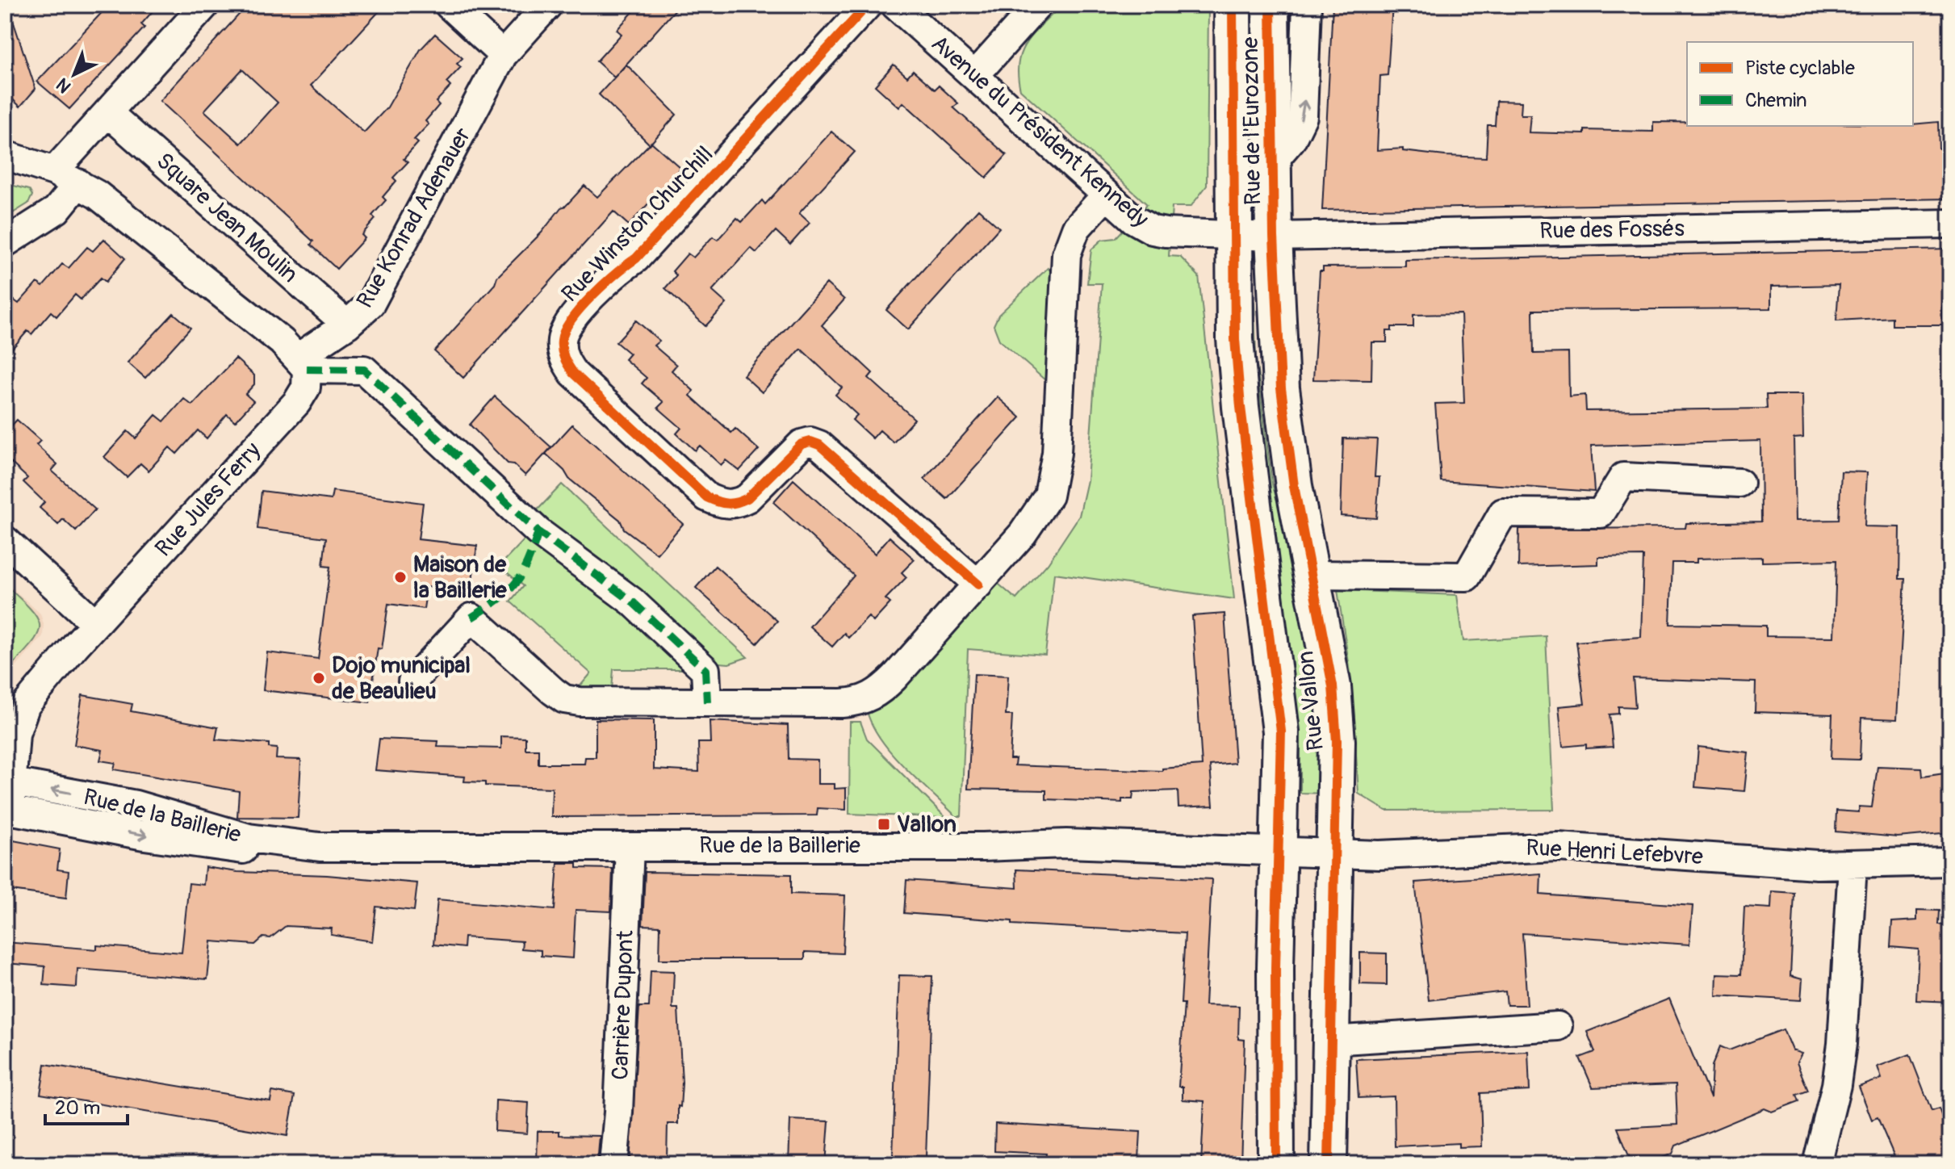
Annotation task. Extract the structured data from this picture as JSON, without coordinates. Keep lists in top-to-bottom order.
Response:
{
  "streets": {
    "main road": ["Rue de l'Eurozone", "Rue Vallon"],
    "street": [
      "Avenue du Président Kennedy",
      "Square Jean Moulin",
      "Rue Konrad Adenauer",
      "Rue Winston Churchill",
      "Rue des Fossés",
      "Rue Jules Ferry",
      "Rue de la Baillerie",
      "Rue Henri Lefebvre",
      "Carrière Dupont"
    ]
  },
  "crossings": [
    ["Rue de l'Eurozone", "Avenue du Président Kennedy"],
    ["Rue de l'Eurozone", "Rue des Fossés"],
    ["Rue de l'Eurozone", "Rue Vallon"],
    ["Avenue du Président Kennedy", "Rue des Fossés"],
    ["Avenue du Président Kennedy", "Rue Vallon"],
    ["Square Jean Moulin", "Rue Konrad Adenauer"],
    ["Rue Konrad Adenauer", "Rue Jules Ferry"],
    ["Rue des Fossés", "Rue Vallon"],
    ["Rue Jules Ferry", "Rue de la Baillerie"],
    ["Rue Vallon", "Rue de la Baillerie"],
    ["Rue Vallon", "Rue Henri Lefebvre"],
    ["Rue de la Baillerie", "Rue Henri Lefebvre"],
    ["Rue de la Baillerie", "Carrière Dupont"]
  ],
  "places": {
    "other": ["Maison de la Baillerie", "Dojo municipal de Beaulieu"],
    "transit": ["Vallon"]
  },
  "legend": ["Piste cyclable", "Chemin"],
  "scale_bar": "20 m",
  "north": "bottom left"
}
